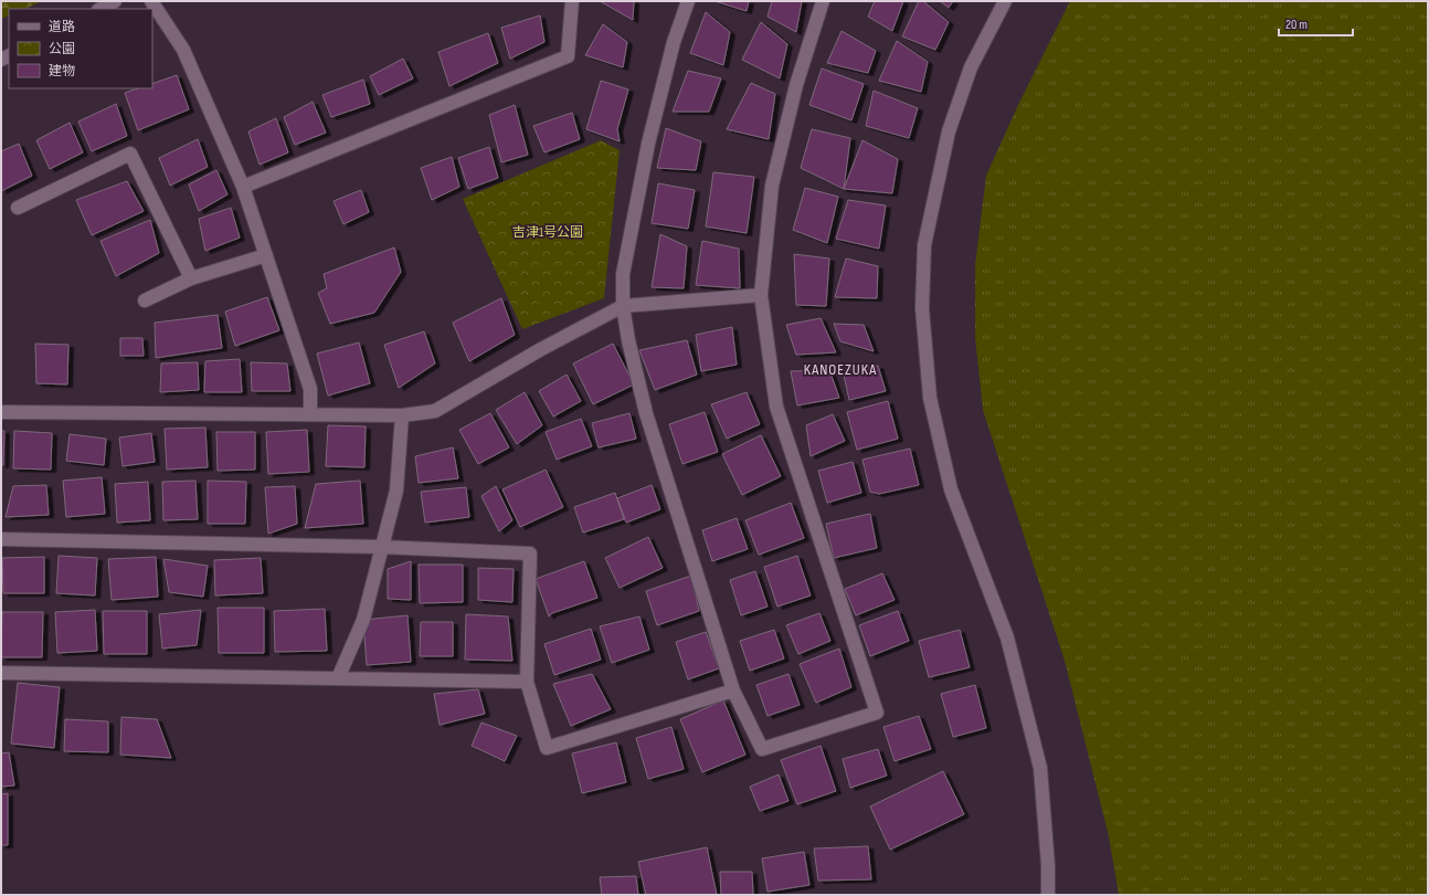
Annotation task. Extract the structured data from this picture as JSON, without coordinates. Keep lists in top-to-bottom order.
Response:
{
  "districts": ["KANOEZUKA"],
  "parks": ["吉津1号公園"],
  "legend": ["道路", "公園", "建物"],
  "scale_bar": "20 m"
}
